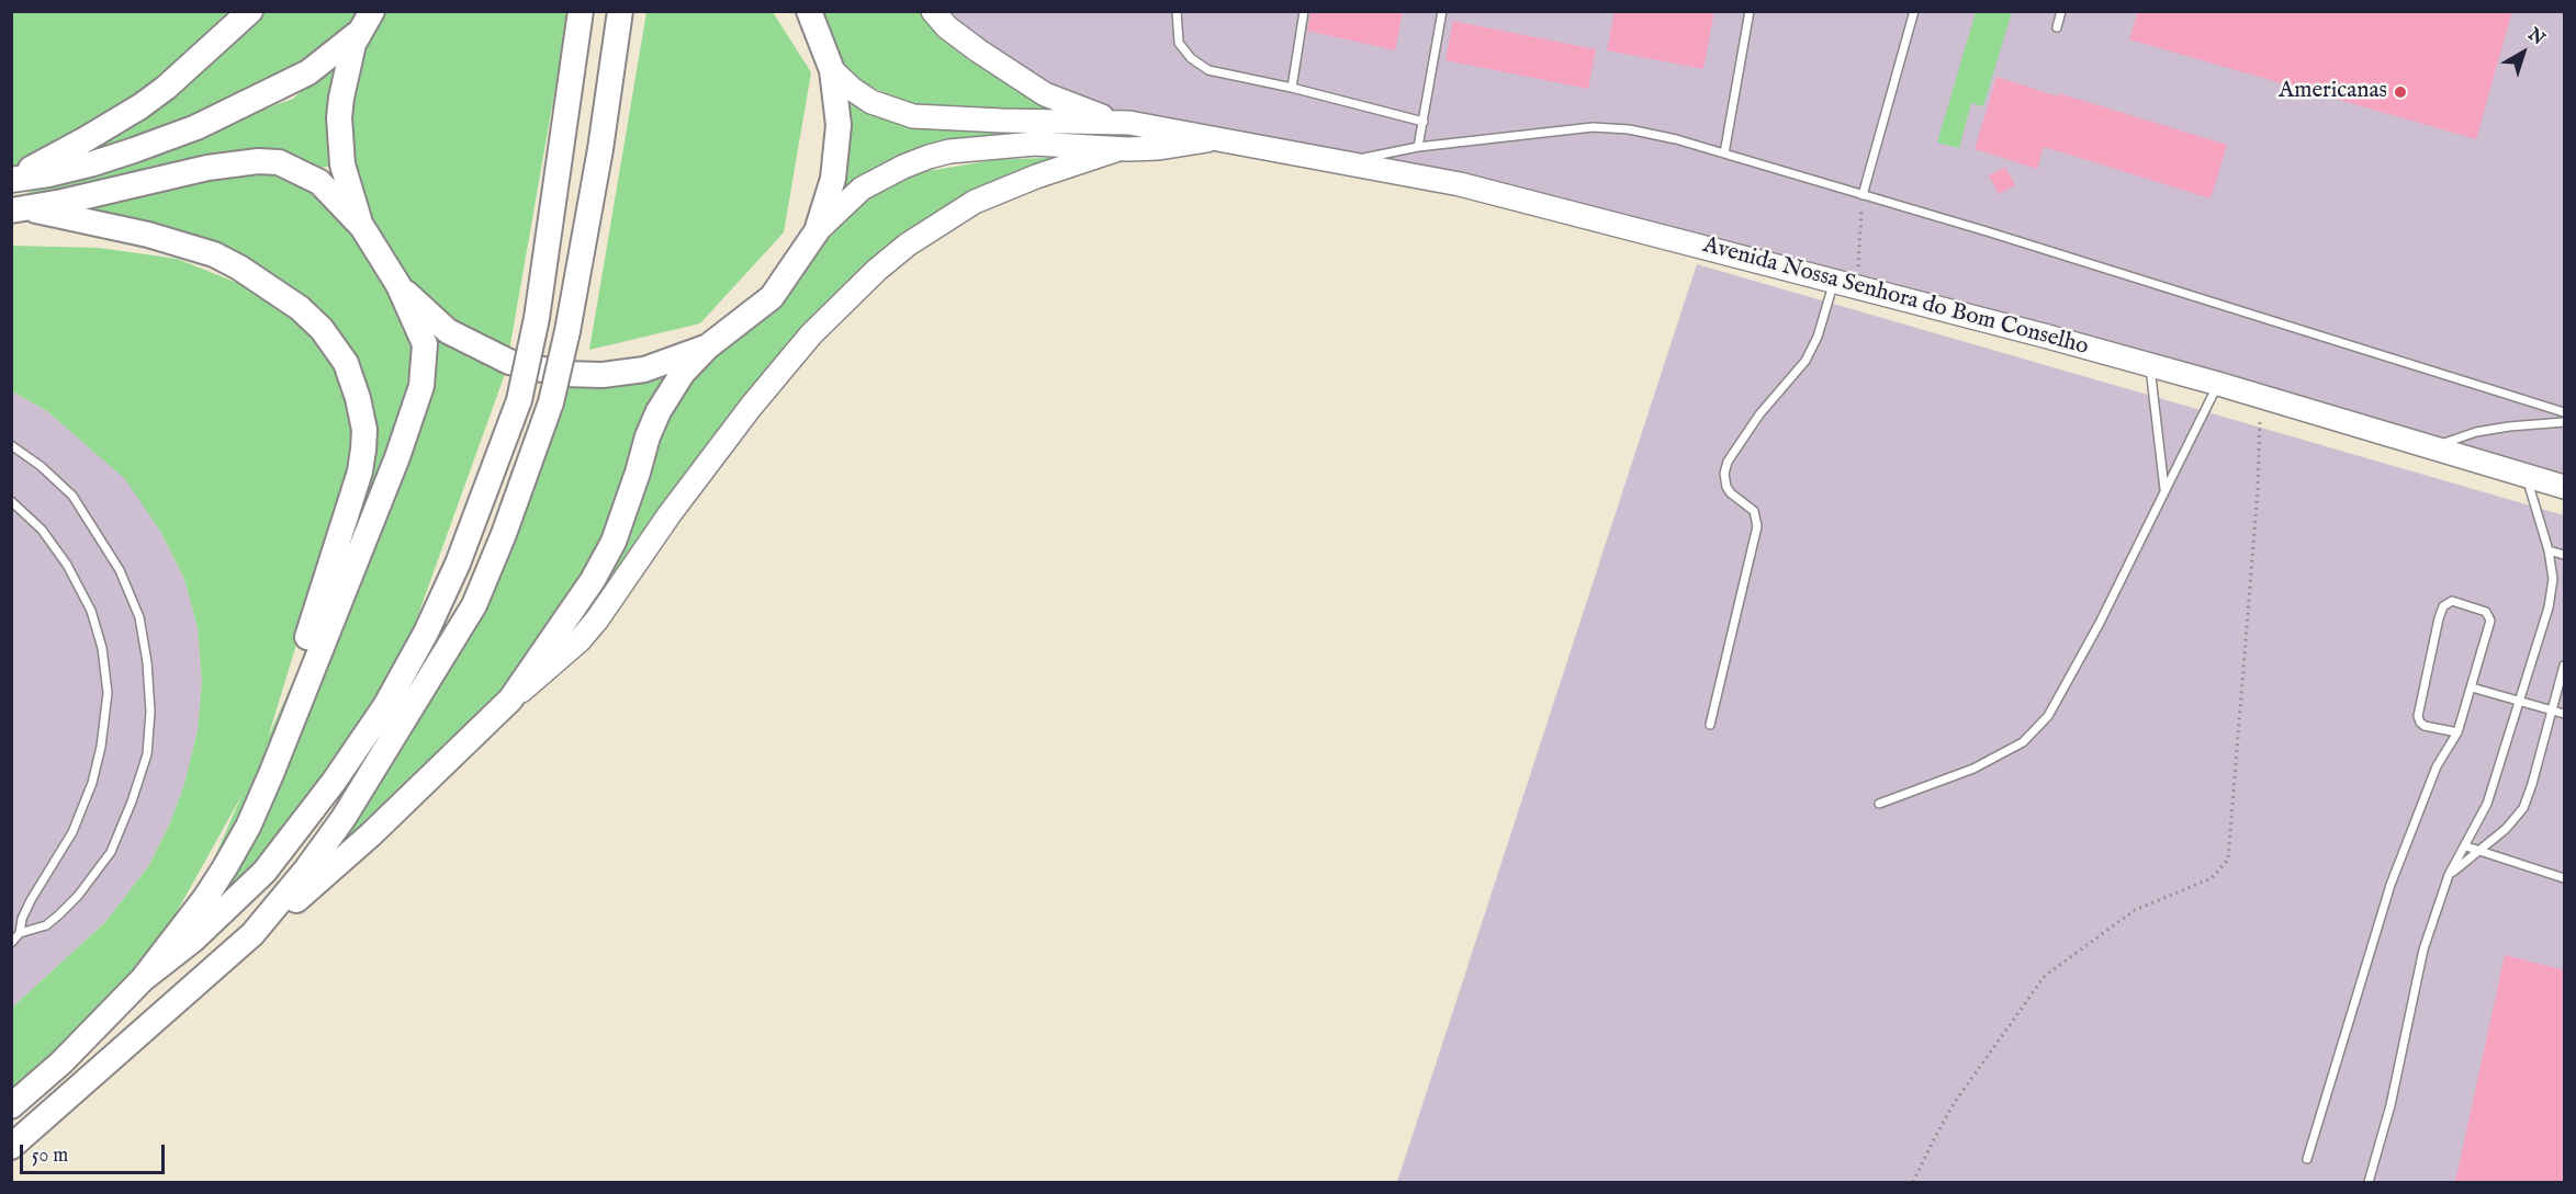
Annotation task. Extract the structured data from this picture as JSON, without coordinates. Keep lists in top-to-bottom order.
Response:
{
  "streets": {
    "main road": ["Avenida Nossa Senhora do Bom Conselho"]
  },
  "places": ["Americanas"],
  "scale_bar": "50 m",
  "north": "top right"
}
